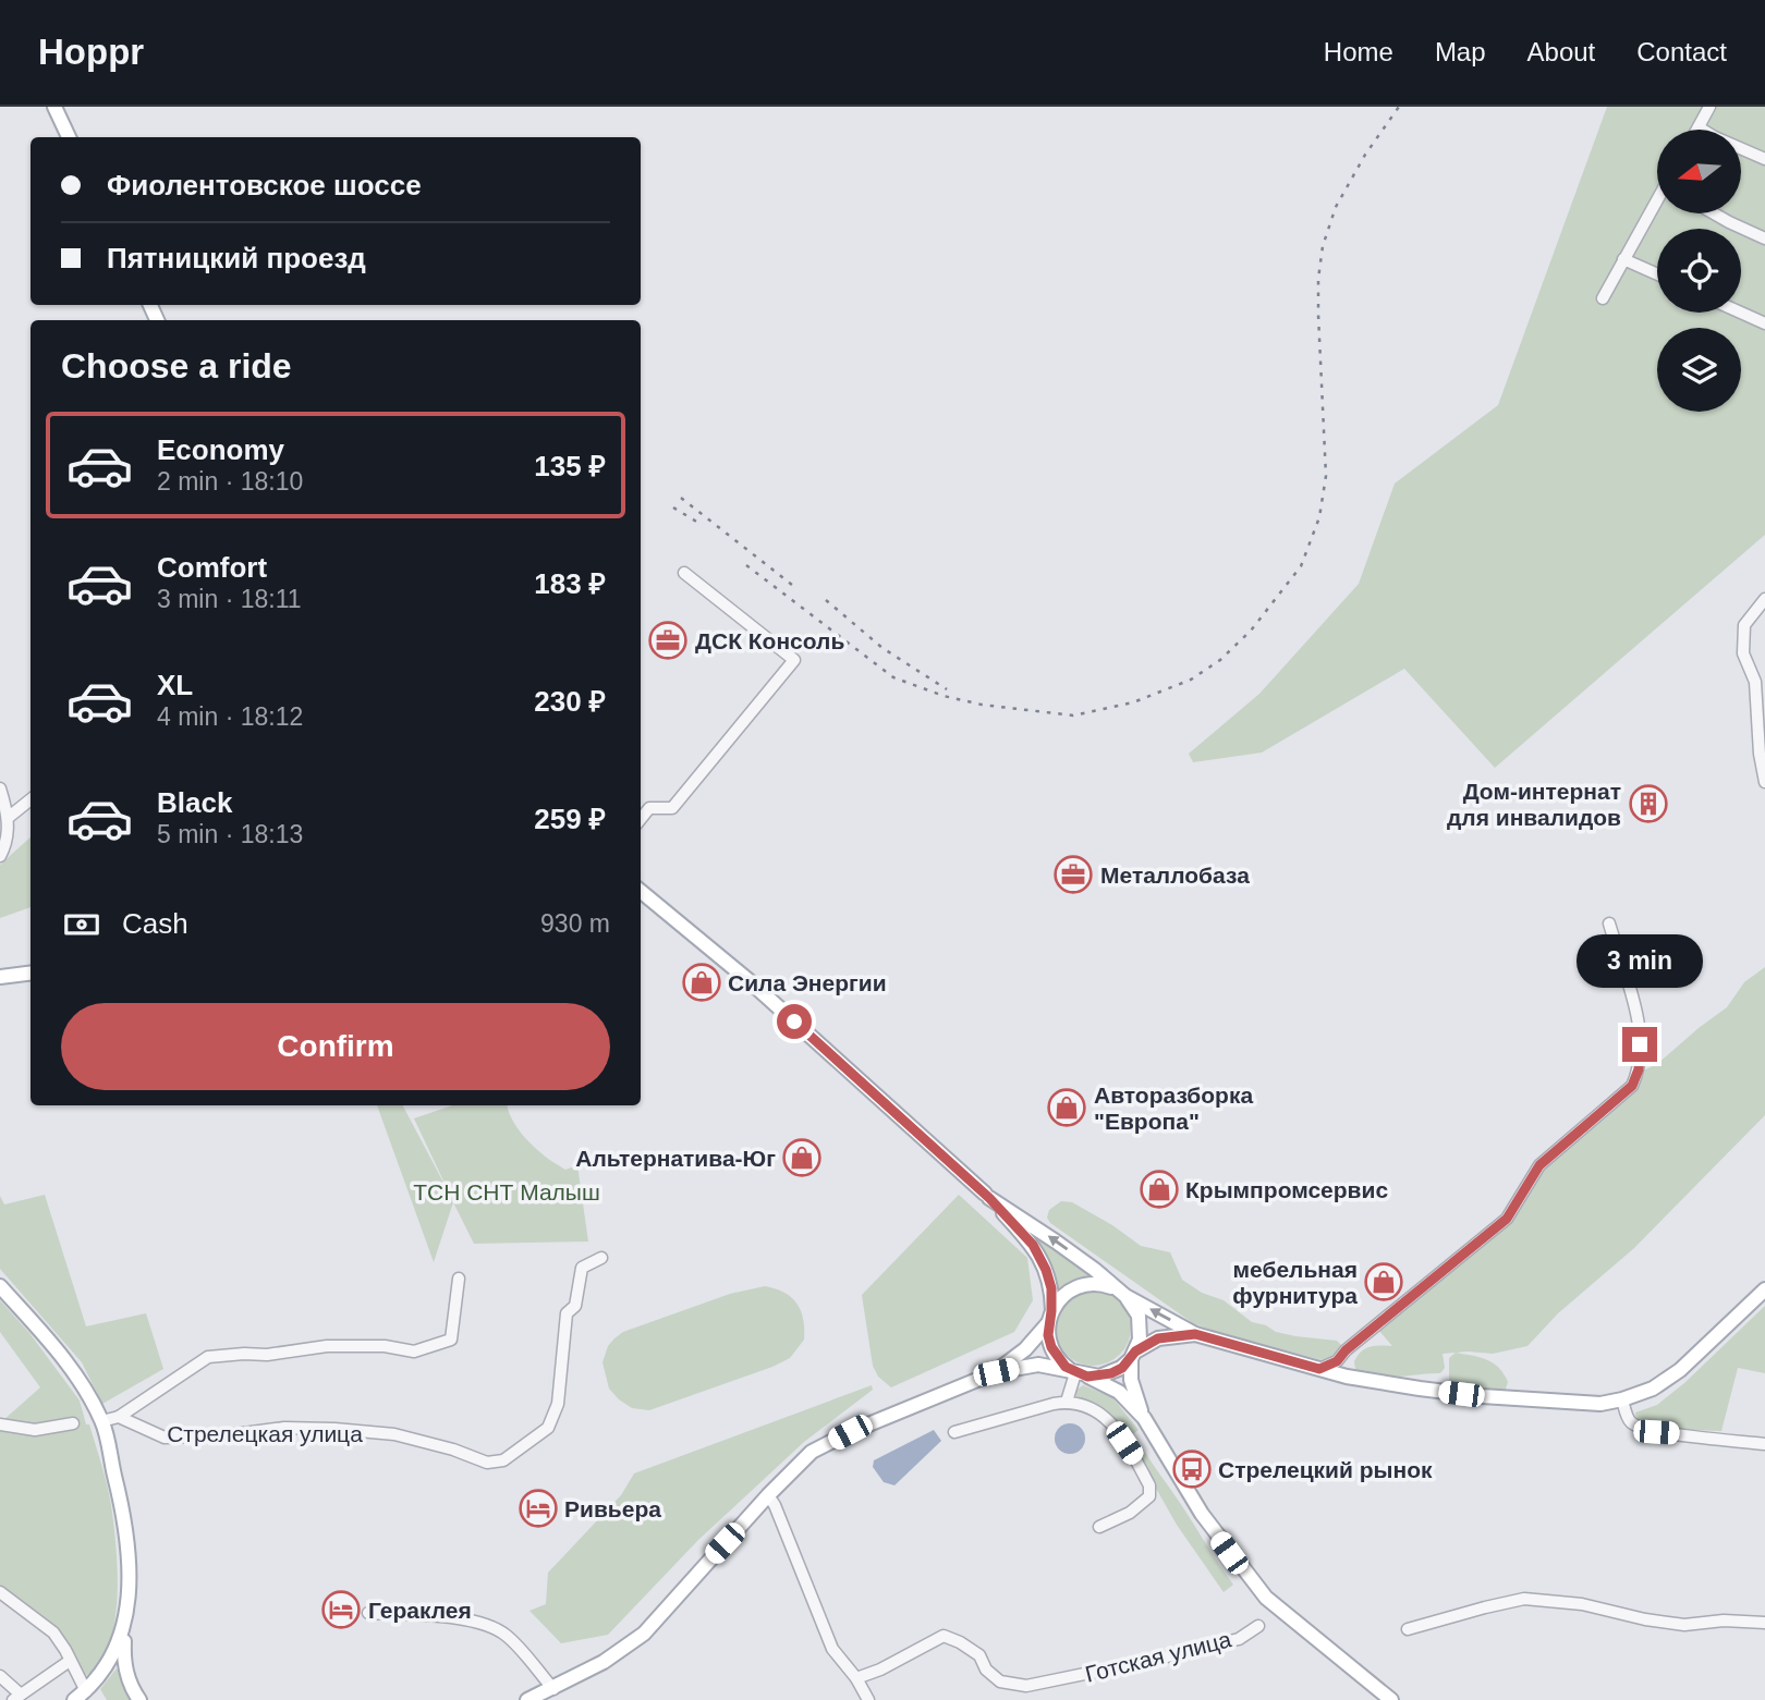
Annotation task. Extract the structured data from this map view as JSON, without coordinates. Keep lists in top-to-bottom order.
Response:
{
  "streets": {
    "street": ["Стрелецкая улица", "Готская улица"]
  },
  "parks": ["ТСН СНТ Малыш"],
  "places": {
    "office": ["ДСК Консоль", "Металлобаза"],
    "building": ["Дом-интернат для инвалидов"],
    "shop": [
      "Сила Энергии",
      "Авторазборка \"Европа\"",
      "Альтернатива-Юг",
      "Крымпромсервис",
      "мебельная фурнитура"
    ],
    "bus stop": ["Стрелецкий рынок"],
    "hotel": ["Ривьера", "Гераклея"]
  },
  "north": "left",
  "page": {
    "header": "Hoppr",
    "nav": [
      "Home",
      "Map",
      "About",
      "Contact"
    ],
    "banner": ["Фиолентовское шоссе", "Пятницкий проезд"],
    "heading": "Choose a ride",
    "list": [
      {
        "name": "Economy",
        "note": "2 min · 18:10",
        "value": "135 ₽"
      },
      {
        "name": "Comfort",
        "note": "3 min · 18:11",
        "value": "183 ₽"
      },
      {
        "name": "XL",
        "note": "4 min · 18:12",
        "value": "230 ₽"
      },
      {
        "name": "Black",
        "note": "5 min · 18:13",
        "value": "259 ₽"
      }
    ],
    "pay": ["Cash", "930 m"],
    "bubble": "3 min",
    "buttons": "Confirm"
  }
}
